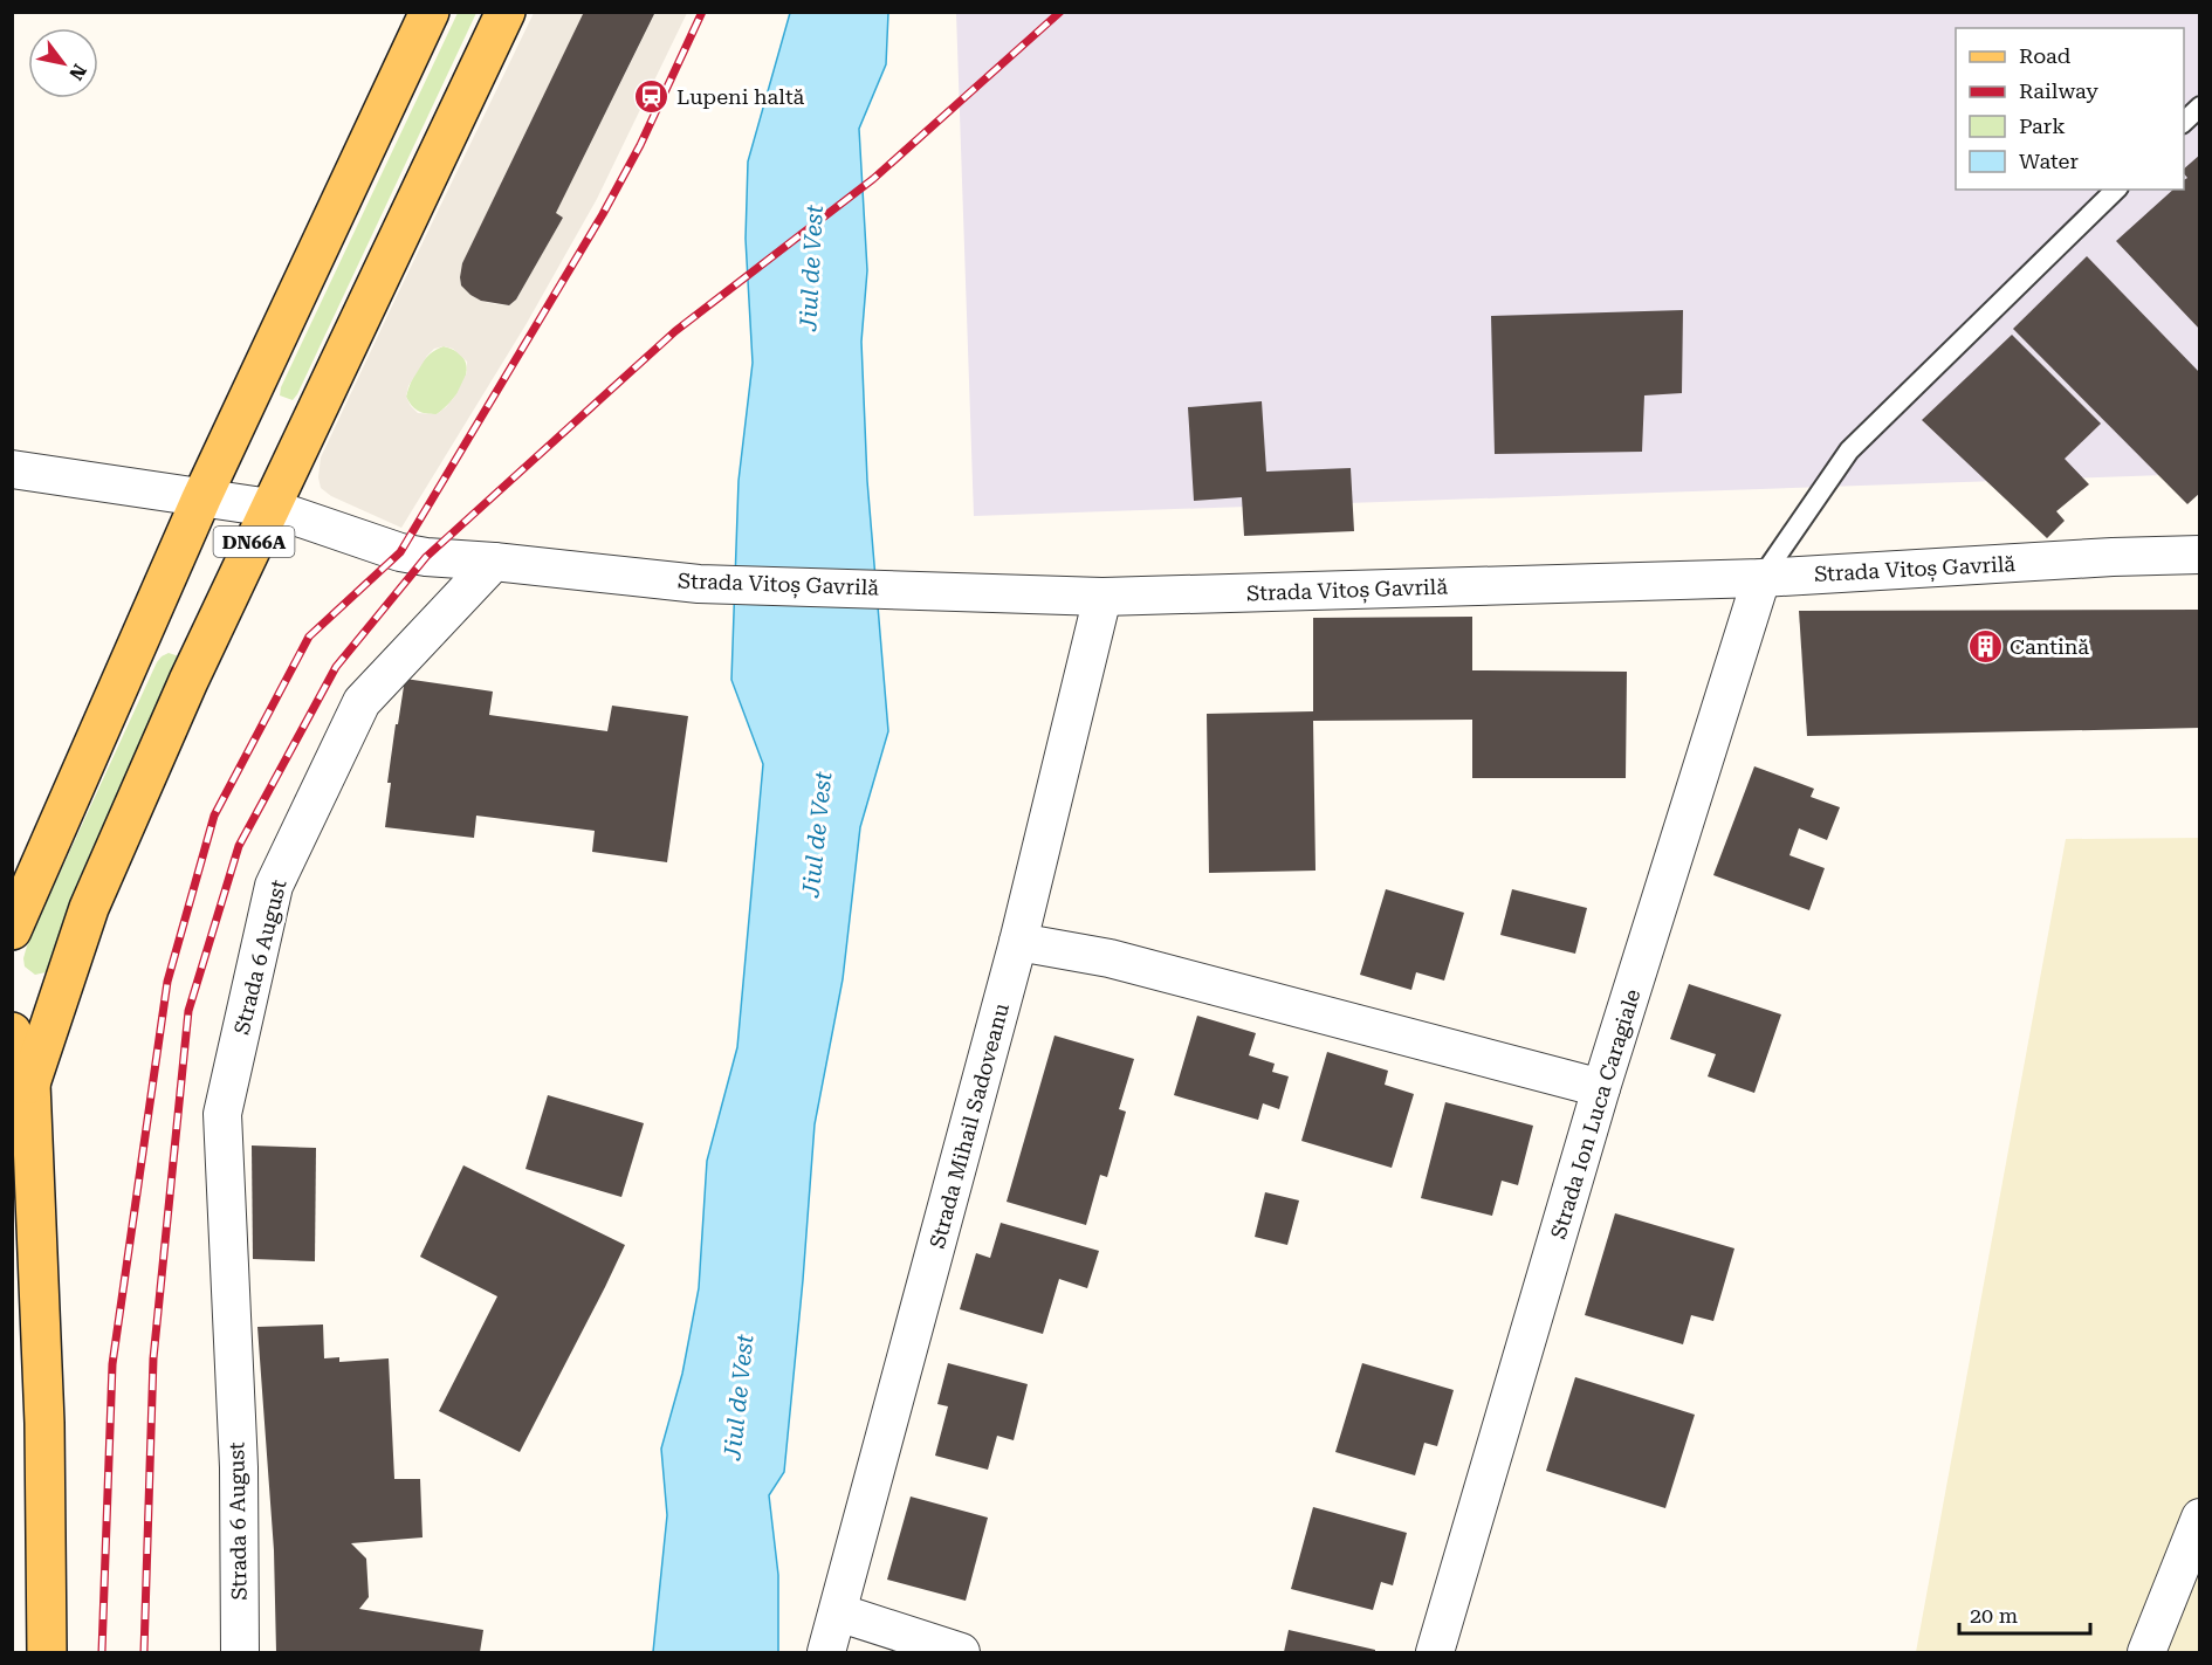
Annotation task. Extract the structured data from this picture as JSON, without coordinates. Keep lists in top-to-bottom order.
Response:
{
  "streets": {
    "main road": ["DN66A"],
    "street": [
      "Strada Vitoș Gavrilă",
      "Strada 6 August",
      "Strada Ion Luca Caragiale",
      "Strada Mihail Sadoveanu"
    ]
  },
  "crossings": [
    ["Strada Vitoș Gavrilă", "Strada 6 August"],
    ["Strada Vitoș Gavrilă", "Strada Ion Luca Caragiale"],
    ["Strada Vitoș Gavrilă", "Strada Mihail Sadoveanu"]
  ],
  "water": ["Jiul de Vest"],
  "places": {
    "station": ["Lupeni haltă"],
    "building": ["Cantină"]
  },
  "legend": [
    "Road",
    "Railway",
    "Park",
    "Water"
  ],
  "scale_bar": "20 m",
  "north": "bottom right"
}
